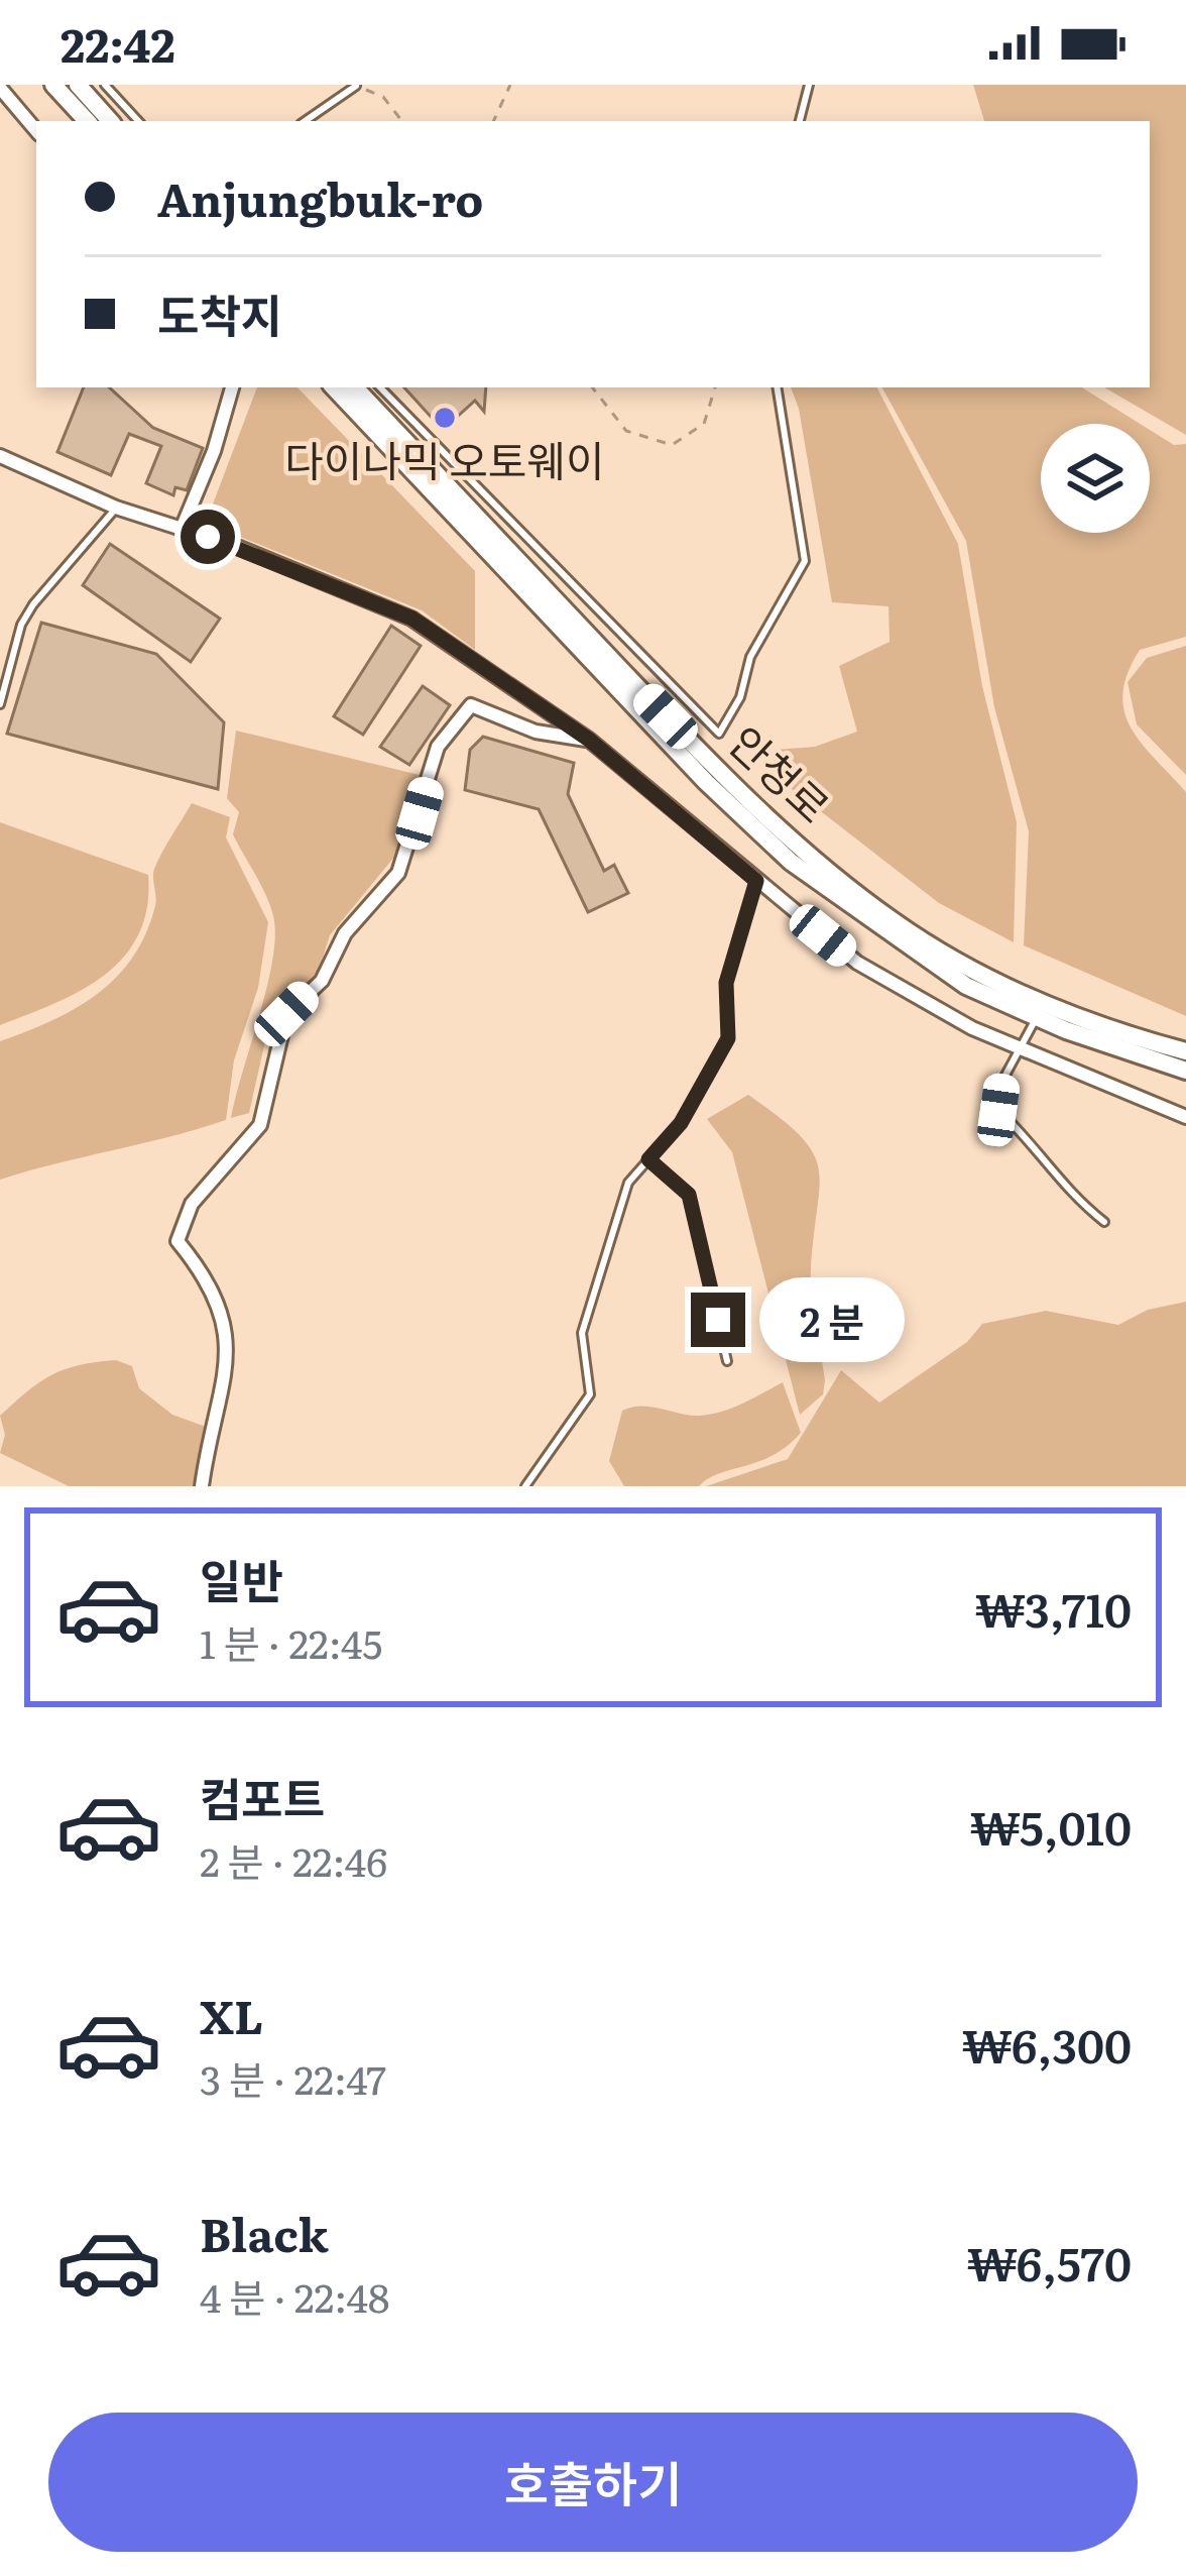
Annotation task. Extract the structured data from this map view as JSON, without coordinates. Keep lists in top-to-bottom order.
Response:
{
  "streets": {
    "street": ["안청로"]
  },
  "places": ["다이나믹 오토웨이"],
  "page": {
    "status": "22:42",
    "banner": ["Anjungbuk-ro", "도착지"],
    "bubble": "2 분",
    "list": [
      {
        "name": "일반",
        "note": "1 분 · 22:45",
        "value": "₩3,710"
      },
      {
        "name": "컴포트",
        "note": "2 분 · 22:46",
        "value": "₩5,010"
      },
      {
        "name": "XL",
        "note": "3 분 · 22:47",
        "value": "₩6,300"
      },
      {
        "name": "Black",
        "note": "4 분 · 22:48",
        "value": "₩6,570"
      }
    ],
    "buttons": "호출하기"
  }
}
